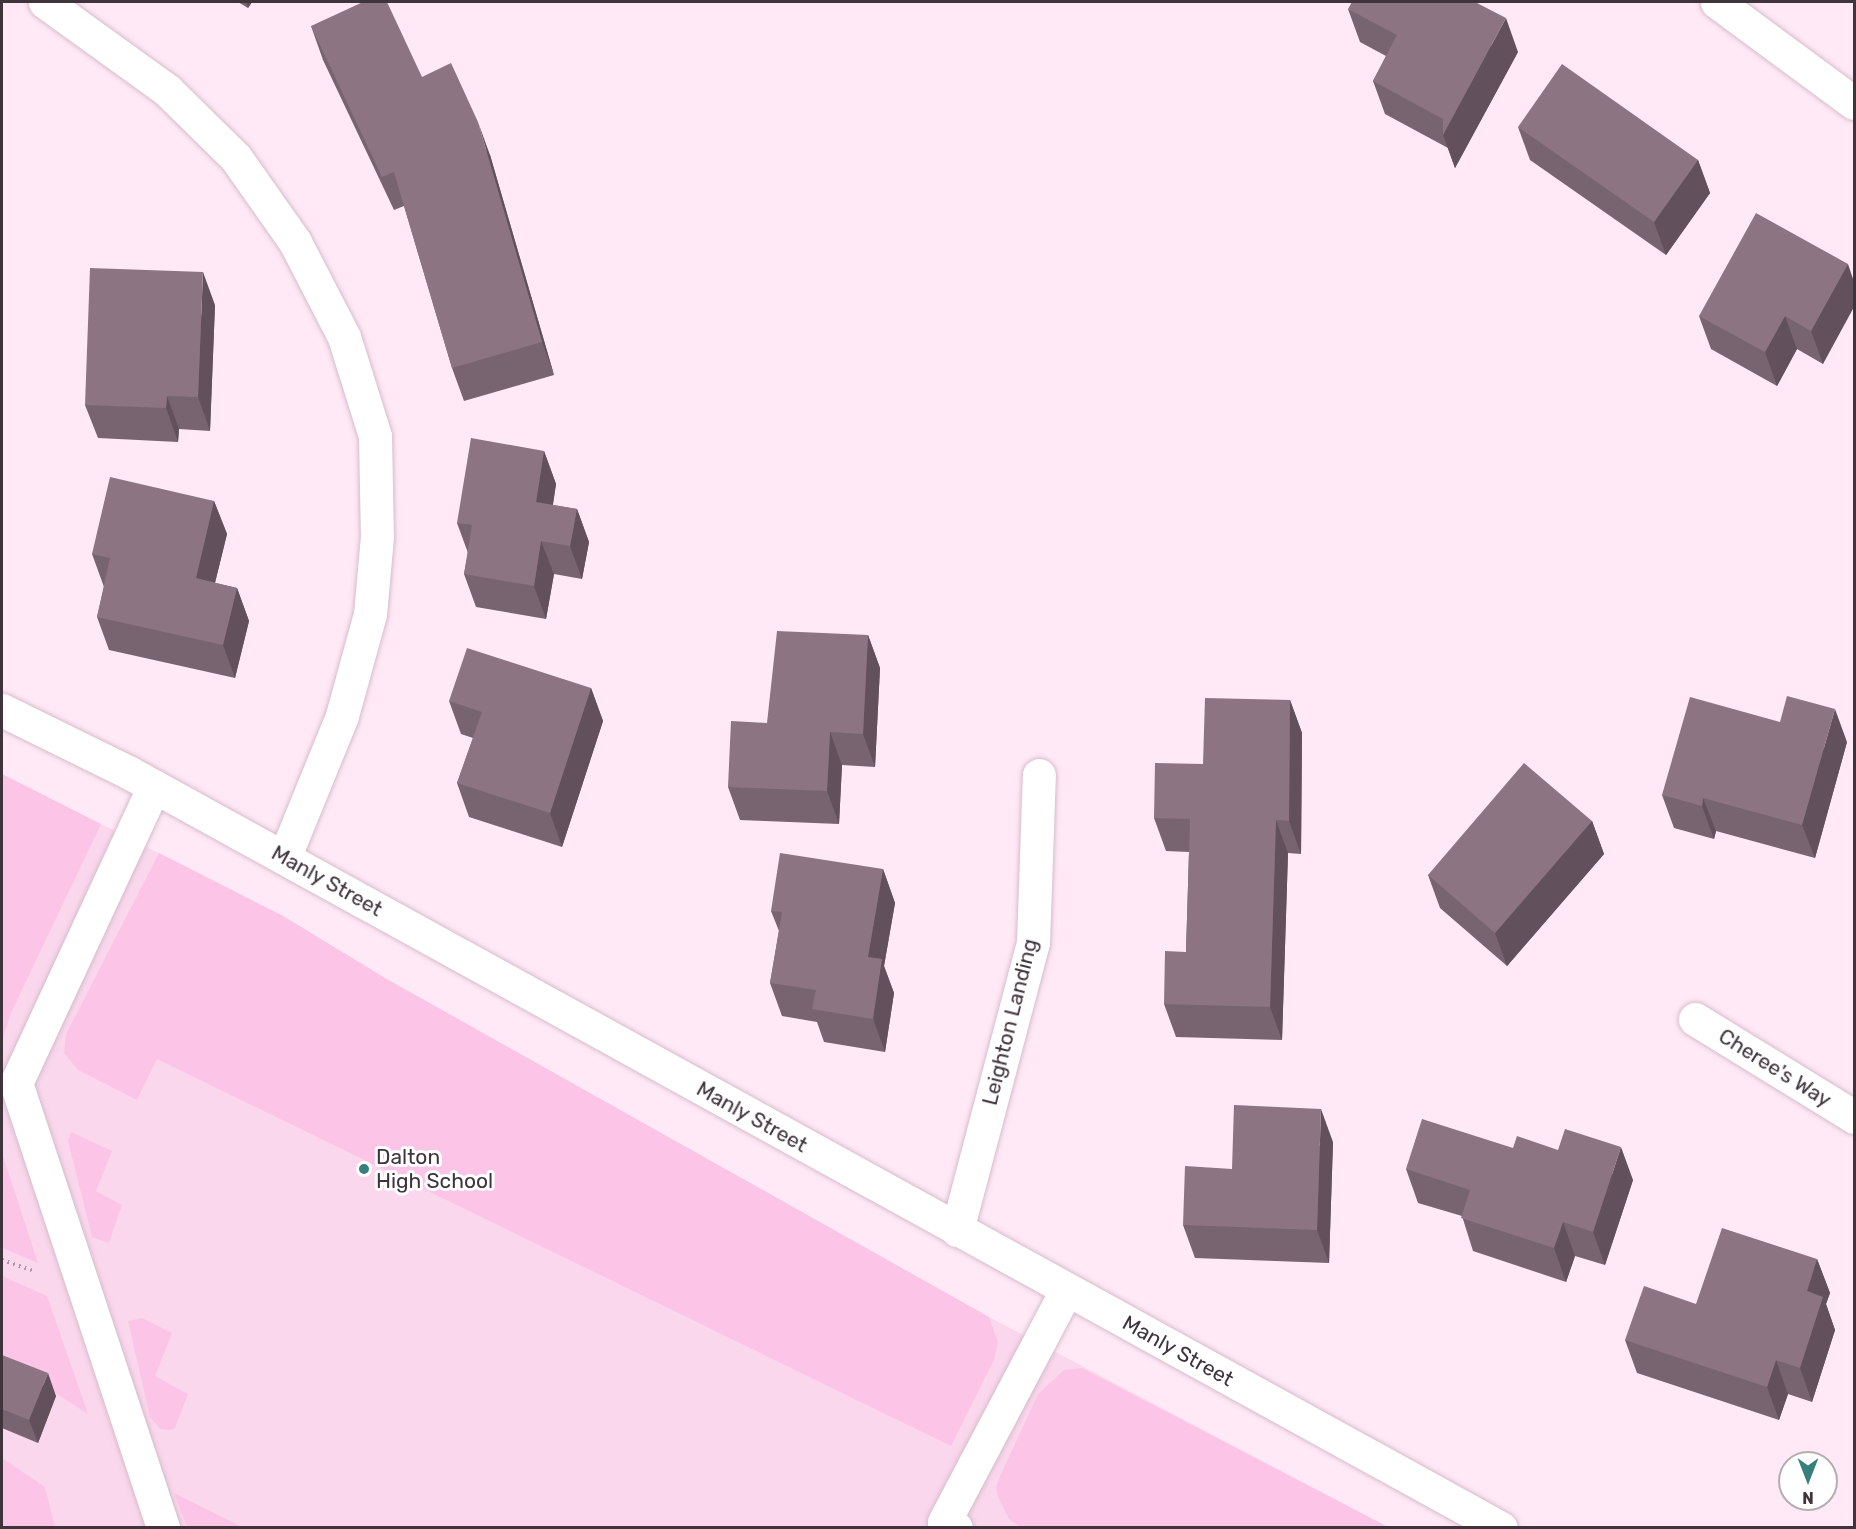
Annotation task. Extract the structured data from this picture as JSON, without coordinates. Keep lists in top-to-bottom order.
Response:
{
  "streets": {
    "street": ["Manly Street", "Leighton Landing", "Cheree's Way"]
  },
  "crossings": [
    ["Manly Street", "Leighton Landing"]
  ],
  "places": ["Dalton High School"],
  "north": "bottom"
}
